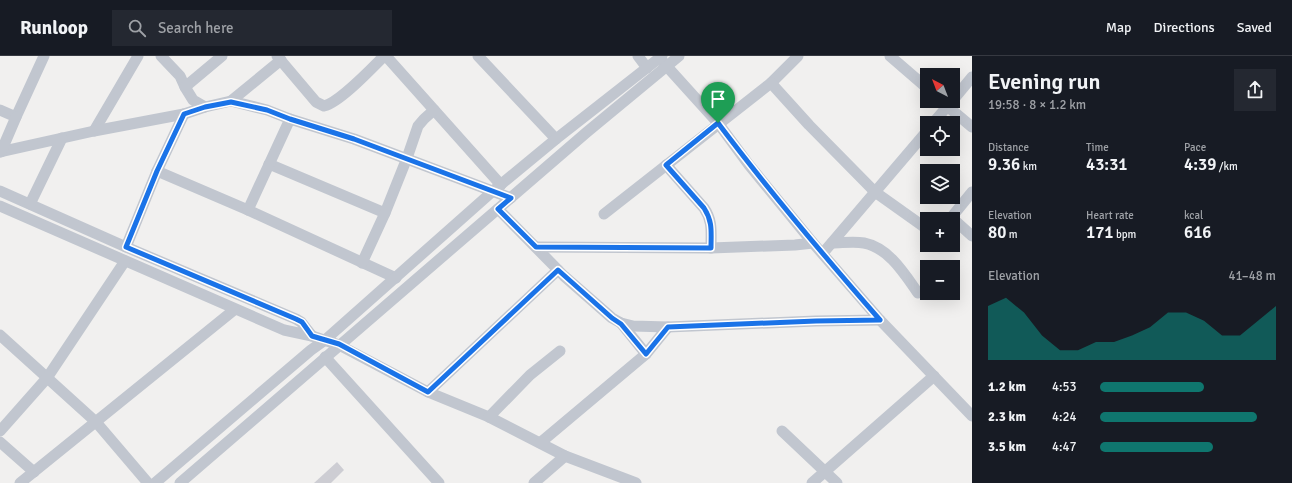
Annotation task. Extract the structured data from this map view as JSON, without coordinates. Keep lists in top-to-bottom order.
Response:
{
  "north": "top left",
  "page": {
    "header": "Runloop",
    "search": "Search here",
    "nav": ["Map", "Directions", "Saved"],
    "heading": ["Evening run", "19:58 · 8 × 1.2 km"],
    "map_buttons": ["+", "−"],
    "stats": [
      ["Distance", "9.36 km"],
      ["Time", "43:31"],
      ["Pace", "4:39 /km"],
      ["Elevation", "80 m"],
      ["Heart rate", "171 bpm"],
      ["kcal", "616"]
    ],
    "chart": ["Elevation", "41–48 m"],
    "list": [
      {
        "name": "1.2 km",
        "note": "4:53"
      },
      {
        "name": "2.3 km",
        "note": "4:24"
      },
      {
        "name": "3.5 km",
        "note": "4:47"
      }
    ]
  }
}
